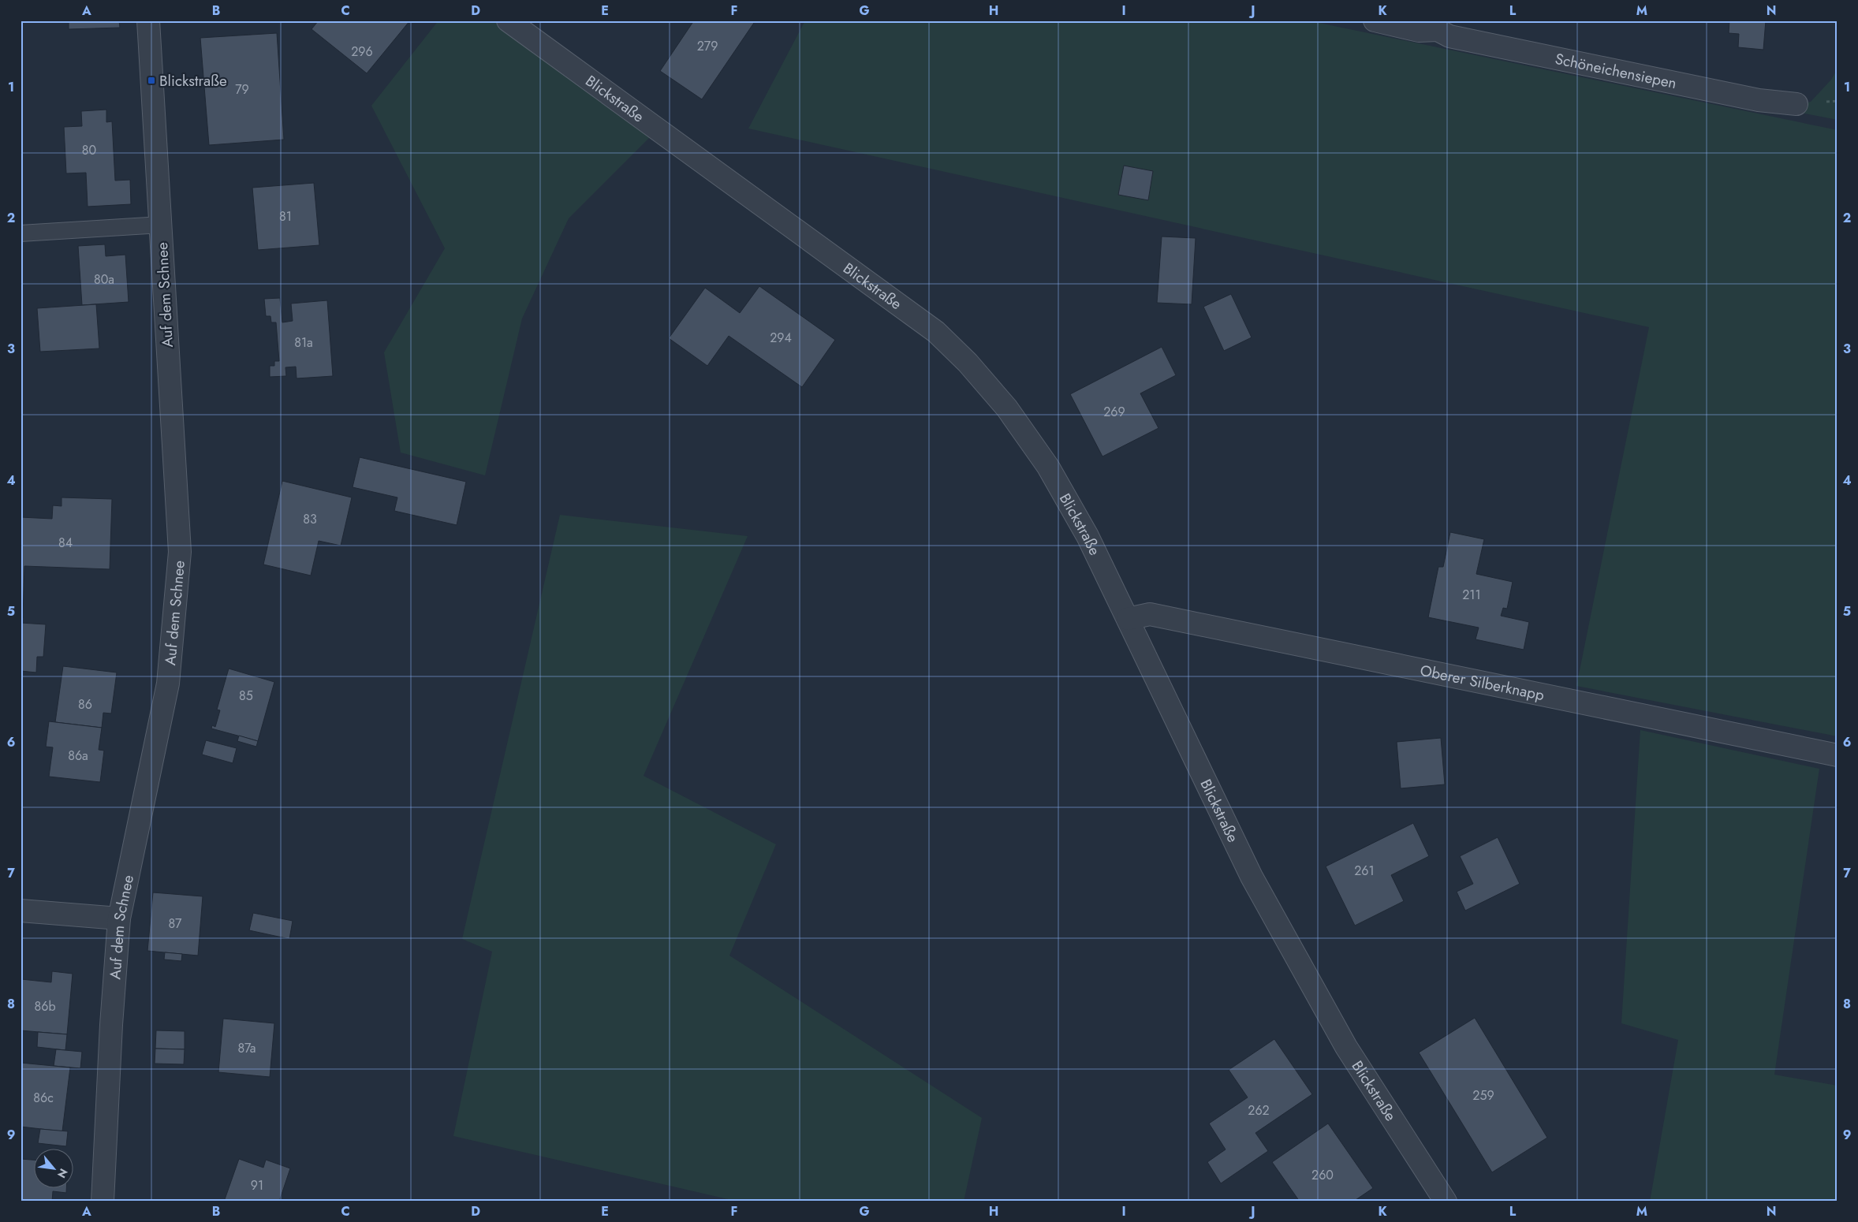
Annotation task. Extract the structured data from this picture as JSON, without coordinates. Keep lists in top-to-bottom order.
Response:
{
  "streets": {
    "street": [
      "Schöneichensiepen",
      "Blickstraße",
      "Auf dem Schnee",
      "Oberer Silberknapp"
    ]
  },
  "crossings": [
    ["Blickstraße", "Oberer Silberknapp"]
  ],
  "places": {
    "transit": ["Blickstraße"]
  },
  "house_numbers": [
    "279",
    "296",
    "79",
    "80",
    "81",
    "80a",
    "294",
    "81a",
    "269",
    "83",
    "84",
    "211",
    "85",
    "86",
    "86a",
    "261",
    "87",
    "86b",
    "87a",
    "259",
    "86c",
    "262",
    "260",
    "91"
  ],
  "north": "bottom right",
  "grid": {
    "columns": [
      "A",
      "B",
      "C",
      "D",
      "E",
      "F",
      "G",
      "H",
      "I",
      "J",
      "K",
      "L",
      "M",
      "N"
    ],
    "rows": [
      "1",
      "2",
      "3",
      "4",
      "5",
      "6",
      "7",
      "8",
      "9"
    ]
  }
}
